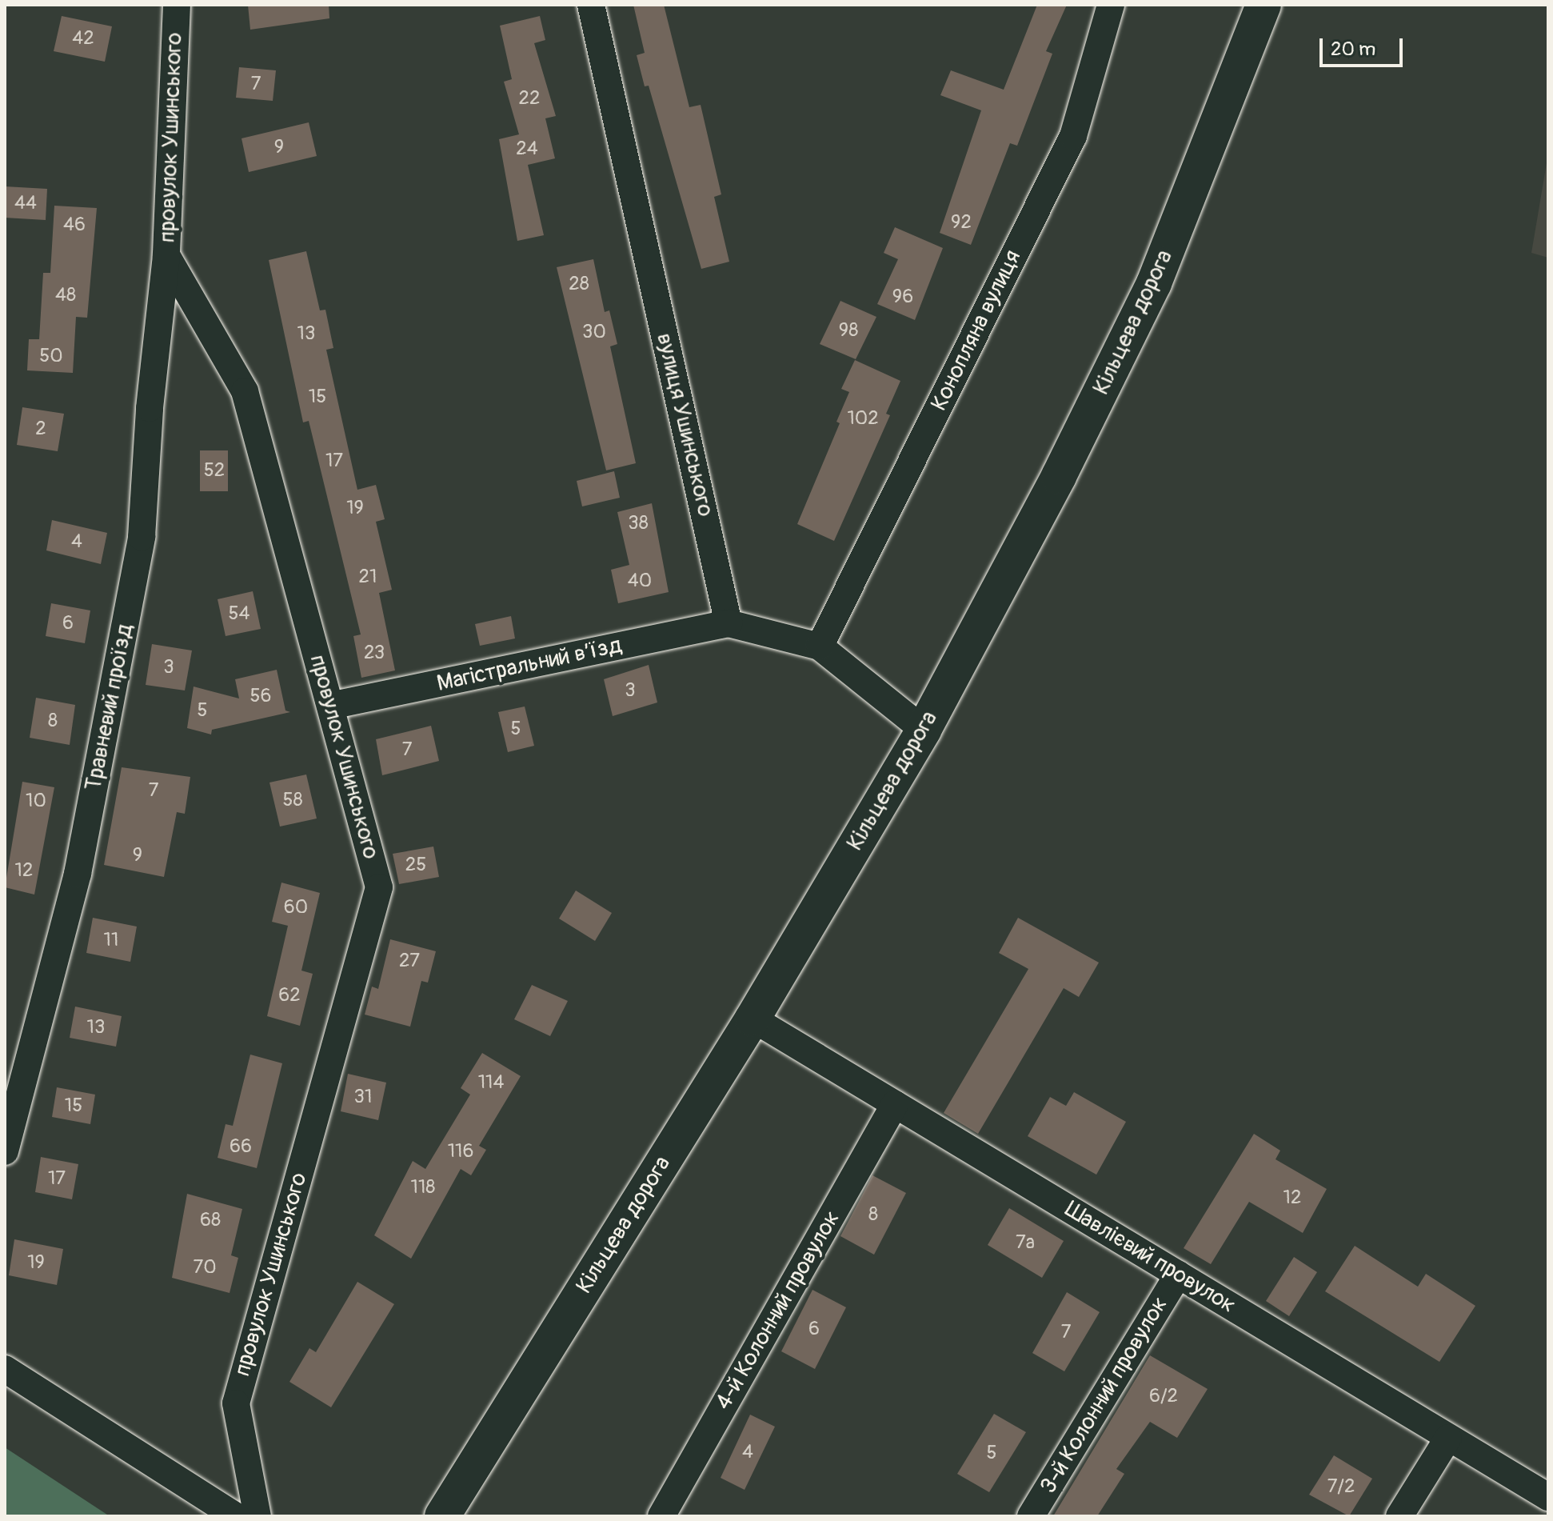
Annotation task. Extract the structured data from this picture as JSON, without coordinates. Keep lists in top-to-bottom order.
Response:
{
  "streets": {
    "highway": ["Кільцева дорога"],
    "street": [
      "провулок Ушинського",
      "Конопляна вулиця",
      "вулиця Ушинського",
      "Магістральний в’їзд",
      "Травневий проїзд",
      "Шавлієвий провулок",
      "4-й Колонний провулок",
      "3-й Колонний провулок"
    ]
  },
  "crossings": [
    ["провулок Ушинського", "Магістральний в’їзд"],
    ["провулок Ушинського", "Травневий проїзд"],
    ["Кільцева дорога", "Шавлієвий провулок"],
    ["вулиця Ушинського", "Магістральний в’їзд"],
    ["Шавлієвий провулок", "4-й Колонний провулок"],
    ["Шавлієвий провулок", "3-й Колонний провулок"]
  ],
  "house_numbers": [
    "42",
    "7",
    "22",
    "9",
    "24",
    "44",
    "92",
    "46",
    "28",
    "48",
    "96",
    "98",
    "30",
    "13",
    "50",
    "15",
    "102",
    "2",
    "17",
    "52",
    "19",
    "38",
    "4",
    "21",
    "40",
    "54",
    "6",
    "23",
    "3",
    "3",
    "56",
    "5",
    "8",
    "5",
    "7",
    "7",
    "58",
    "10",
    "9",
    "25",
    "12",
    "60",
    "11",
    "27",
    "62",
    "13",
    "114",
    "31",
    "15",
    "66",
    "116",
    "17",
    "118",
    "12",
    "8",
    "68",
    "7а",
    "19",
    "70",
    "6",
    "7",
    "6/2",
    "4",
    "5",
    "7/2"
  ],
  "scale_bar": "20 m"
}
